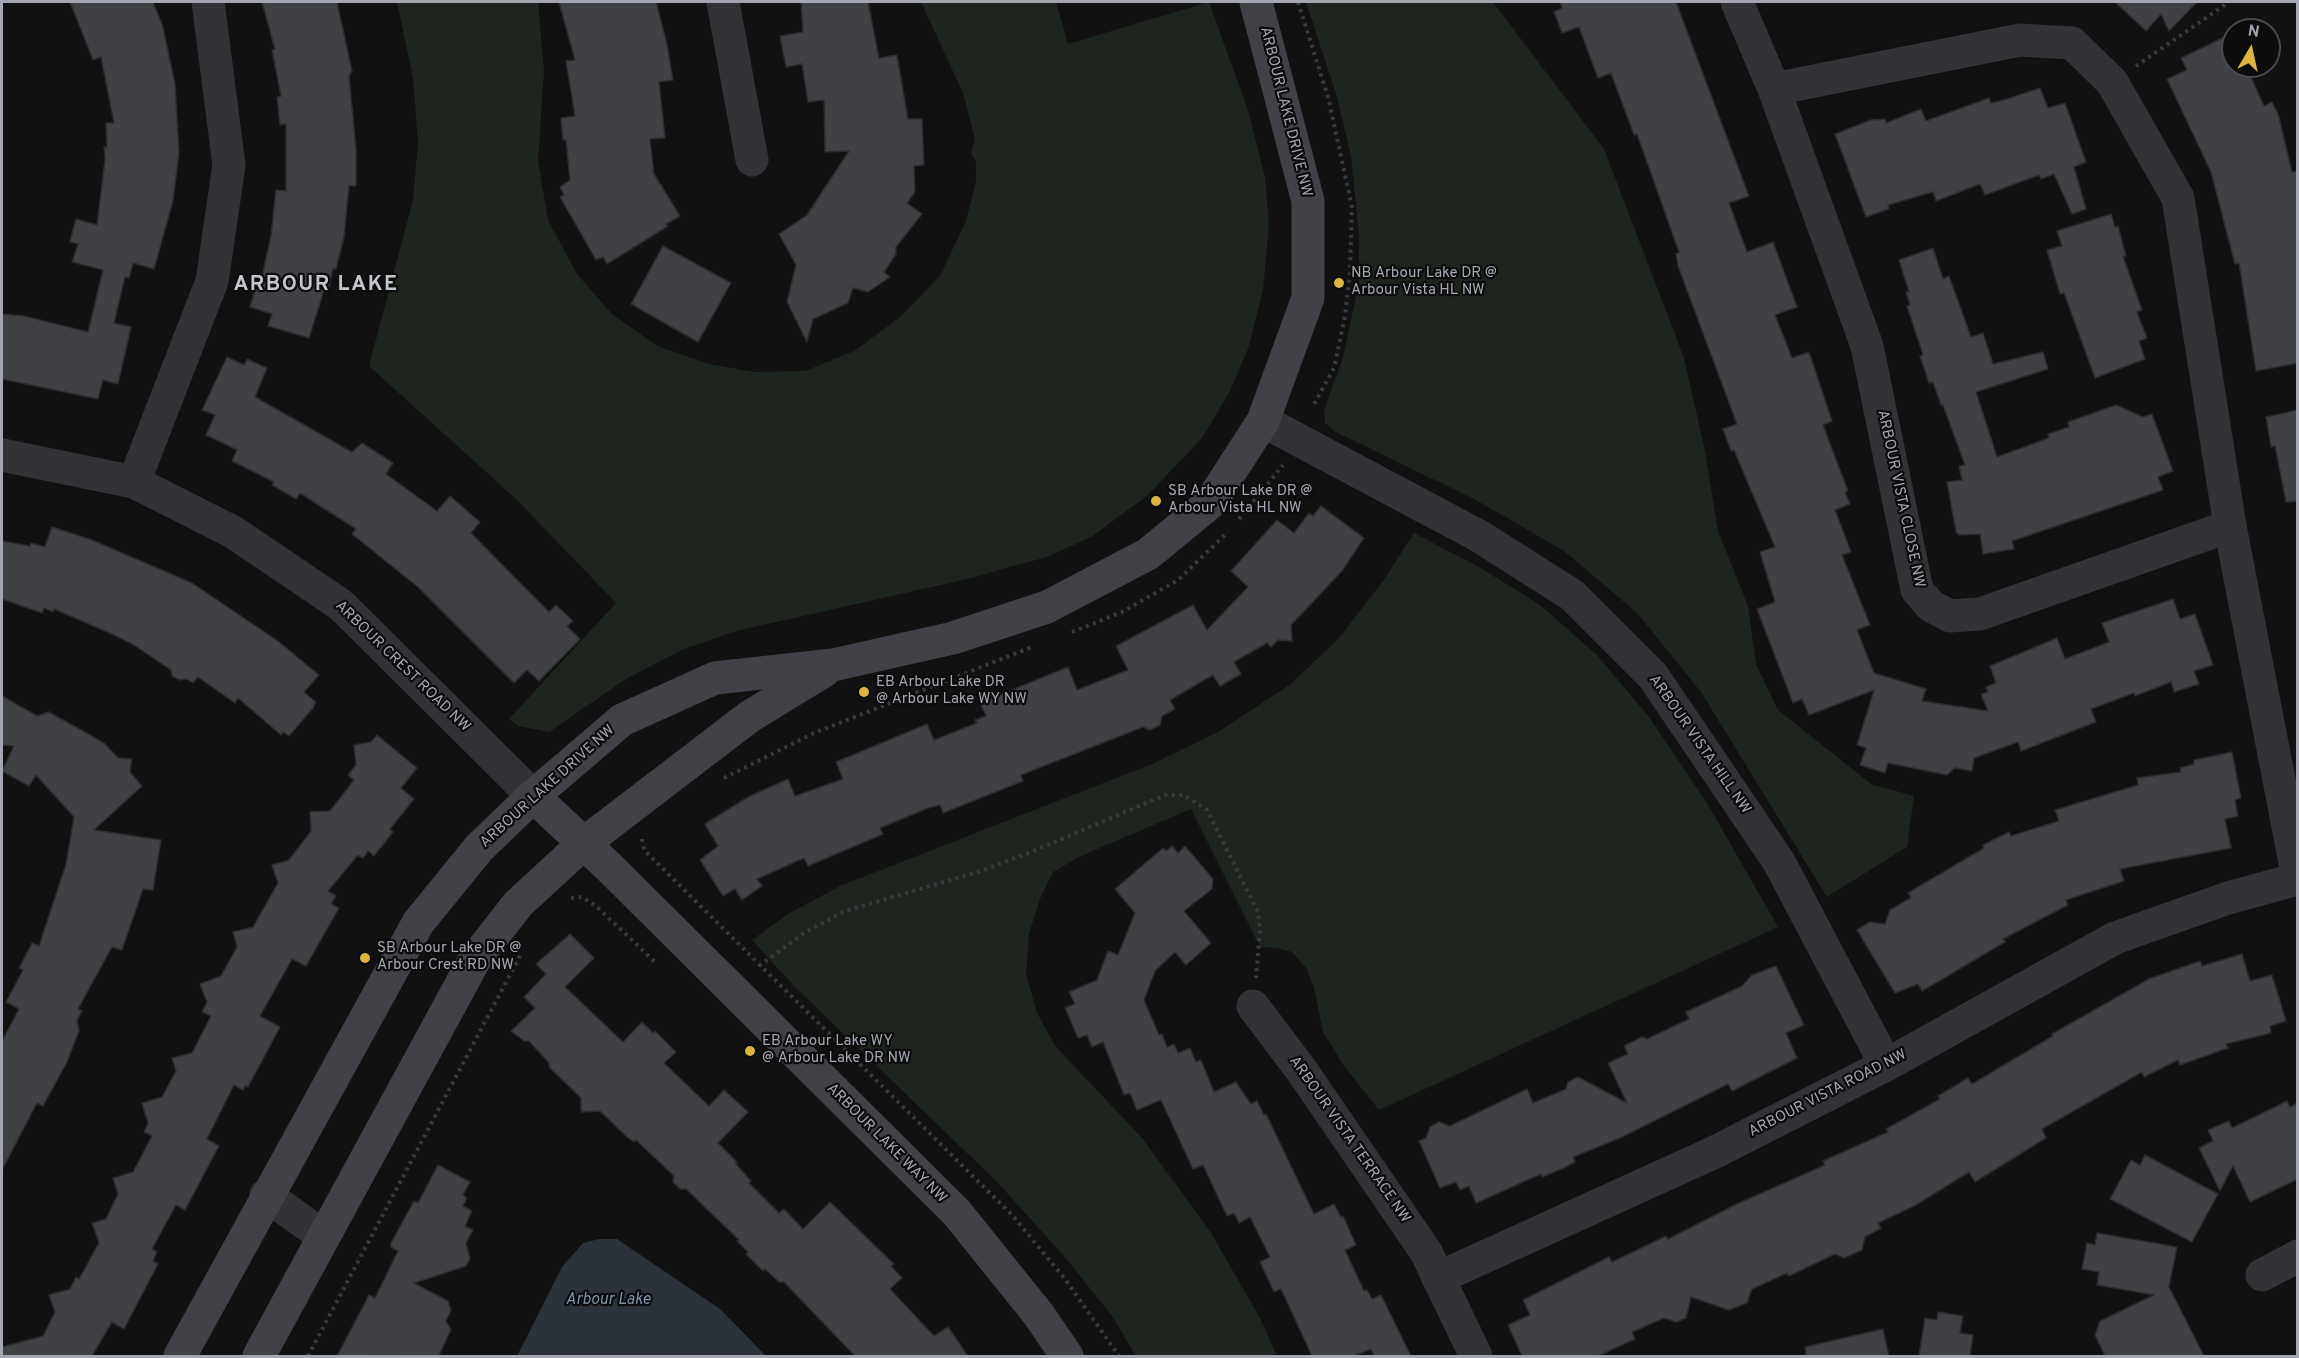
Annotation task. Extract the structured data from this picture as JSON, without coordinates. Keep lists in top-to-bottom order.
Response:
{
  "streets": {
    "street": [
      "ARBOUR LAKE DRIVE NW",
      "ARBOUR VISTA CLOSE NW",
      "ARBOUR CREST ROAD NW",
      "ARBOUR VISTA HILL NW",
      "ARBOUR VISTA ROAD NW",
      "ARBOUR VISTA TERRACE NW",
      "ARBOUR LAKE WAY NW"
    ]
  },
  "crossings": [
    ["ARBOUR LAKE DRIVE NW", "ARBOUR CREST ROAD NW"],
    ["ARBOUR LAKE DRIVE NW", "ARBOUR VISTA HILL NW"],
    ["ARBOUR LAKE DRIVE NW", "ARBOUR LAKE WAY NW"],
    ["ARBOUR CREST ROAD NW", "ARBOUR LAKE WAY NW"],
    ["ARBOUR VISTA HILL NW", "ARBOUR VISTA ROAD NW"],
    ["ARBOUR VISTA ROAD NW", "ARBOUR VISTA TERRACE NW"]
  ],
  "districts": ["ARBOUR LAKE"],
  "water": ["Arbour Lake"],
  "places": [
    "NB Arbour Lake DR @ Arbour Vista HL NW",
    "SB Arbour Lake DR @ Arbour Vista HL NW",
    "EB Arbour Lake DR @ Arbour Lake WY NW",
    "SB Arbour Lake DR @ Arbour Crest RD NW",
    "EB Arbour Lake WY @ Arbour Lake DR NW"
  ],
  "north": "top"
}
